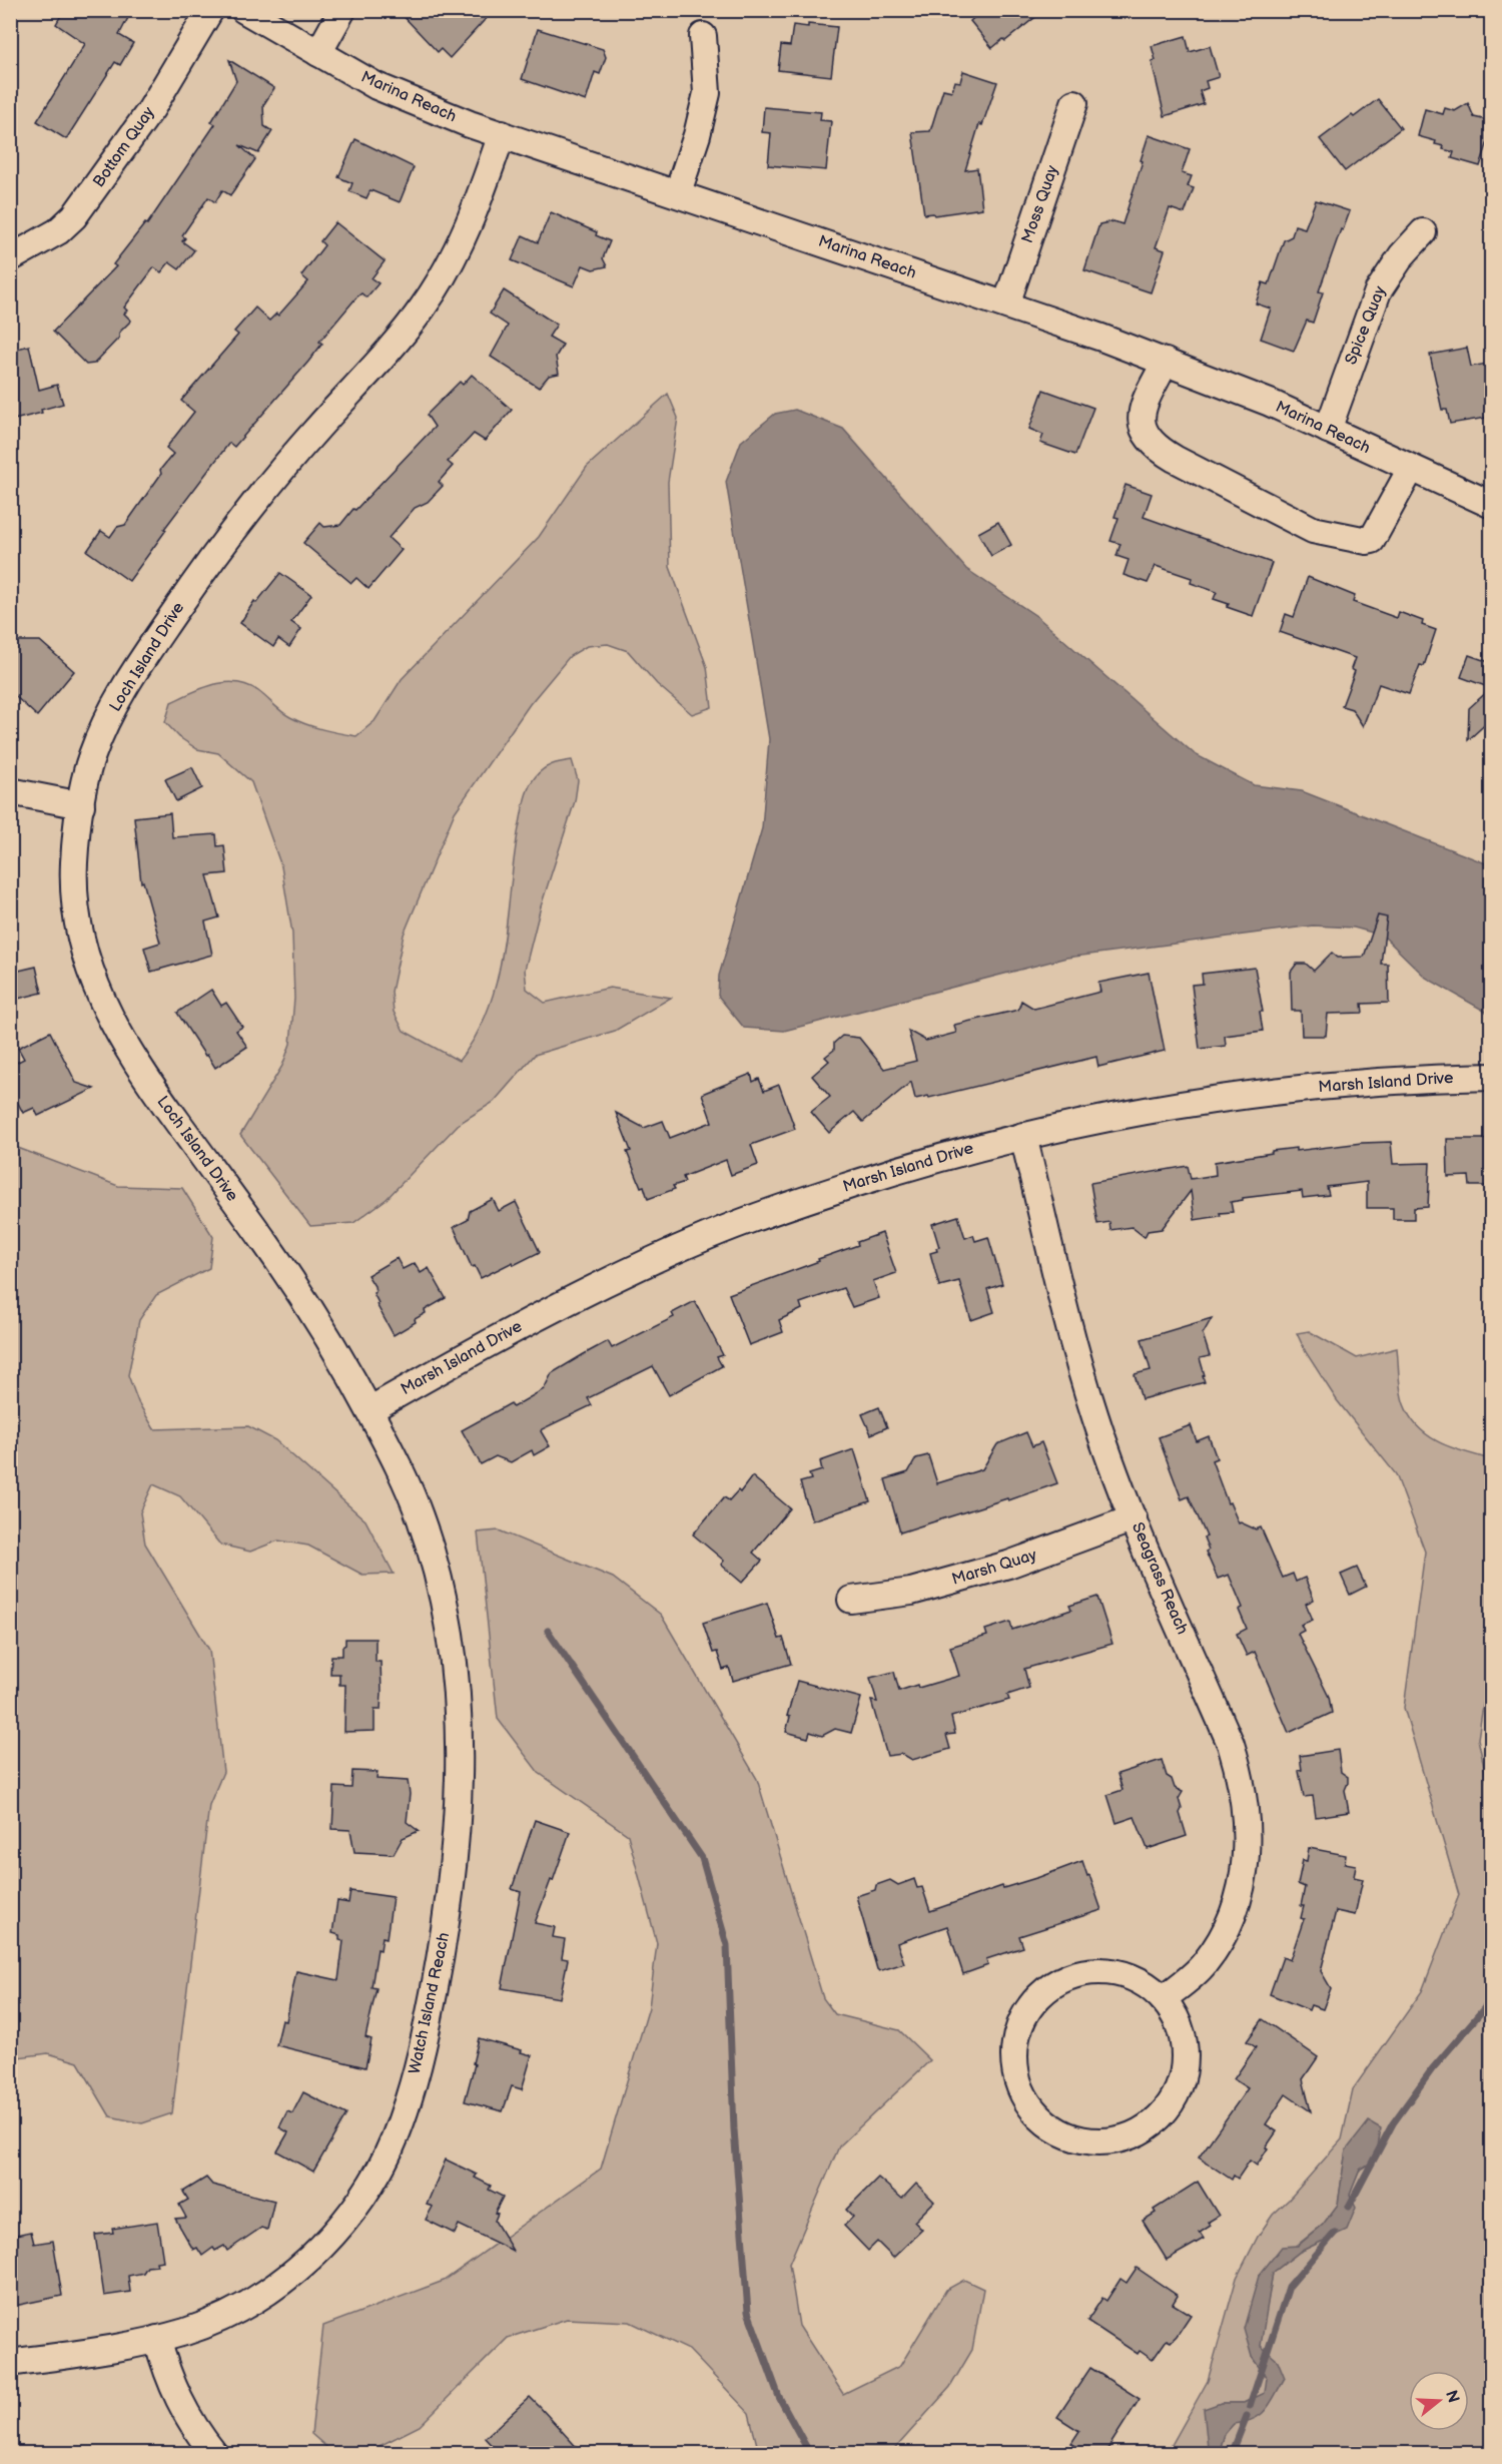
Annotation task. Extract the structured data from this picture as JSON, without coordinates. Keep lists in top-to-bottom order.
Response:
{
  "streets": {
    "street": [
      "Marina Reach",
      "Bottom Quay",
      "Moss Quay",
      "Spice Quay",
      "Loch Island Drive",
      "Marsh Island Drive",
      "Marsh Quay",
      "Seagrass Reach",
      "Watch Island Reach"
    ]
  },
  "crossings": [
    ["Marina Reach", "Moss Quay"],
    ["Marina Reach", "Spice Quay"],
    ["Marina Reach", "Loch Island Drive"],
    ["Loch Island Drive", "Marsh Island Drive"],
    ["Loch Island Drive", "Watch Island Reach"],
    ["Marsh Island Drive", "Seagrass Reach"],
    ["Marsh Island Drive", "Watch Island Reach"],
    ["Marsh Quay", "Seagrass Reach"]
  ],
  "north": "right"
}
